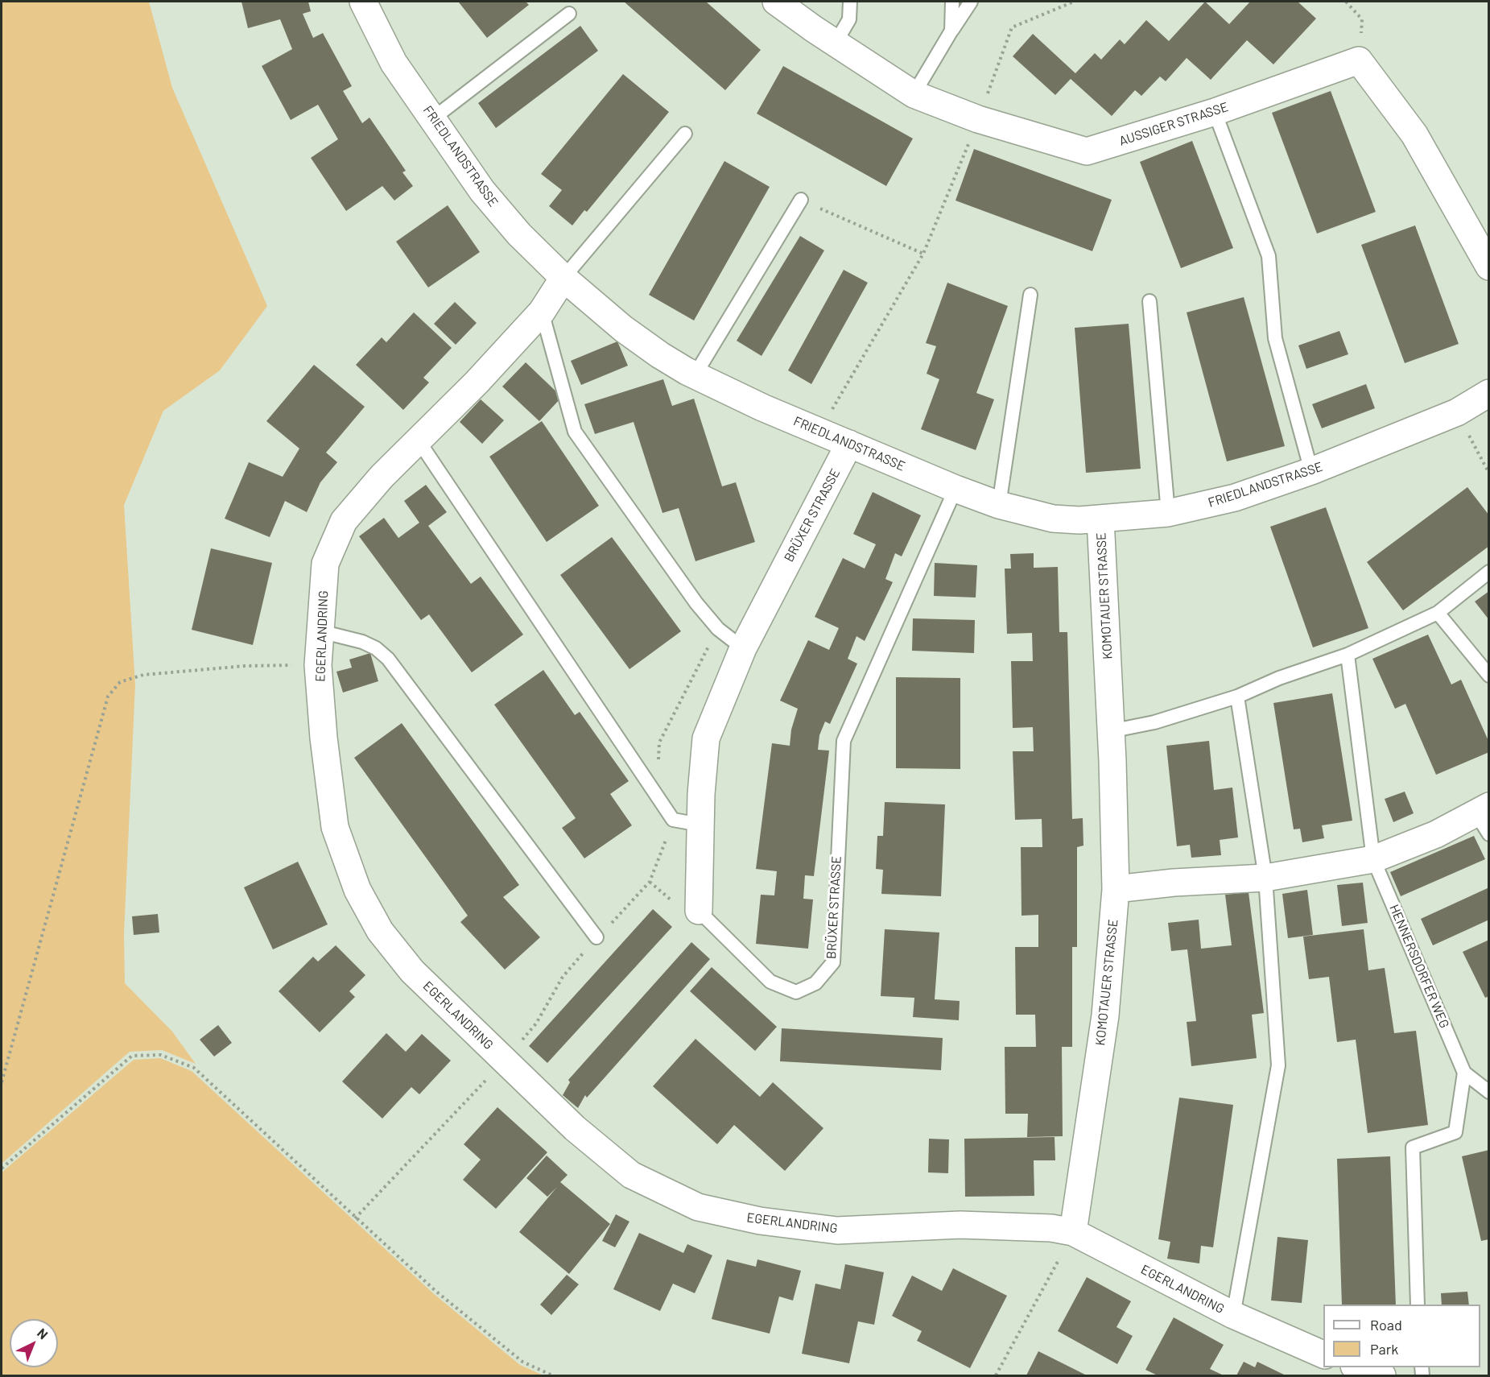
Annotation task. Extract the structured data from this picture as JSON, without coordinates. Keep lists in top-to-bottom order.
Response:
{
  "streets": {
    "street": [
      "AUSSIGER STRASSE",
      "FRIEDLANDSTRASSE",
      "BRÜXER STRASSE",
      "KOMOTAUER STRASSE",
      "EGERLANDRING"
    ],
    "lane": ["HENNERSDORFER WEG"]
  },
  "crossings": [
    ["FRIEDLANDSTRASSE", "BRÜXER STRASSE"],
    ["FRIEDLANDSTRASSE", "KOMOTAUER STRASSE"],
    ["FRIEDLANDSTRASSE", "EGERLANDRING"],
    ["KOMOTAUER STRASSE", "EGERLANDRING"]
  ],
  "legend": ["Road", "Park"],
  "north": "top right"
}
